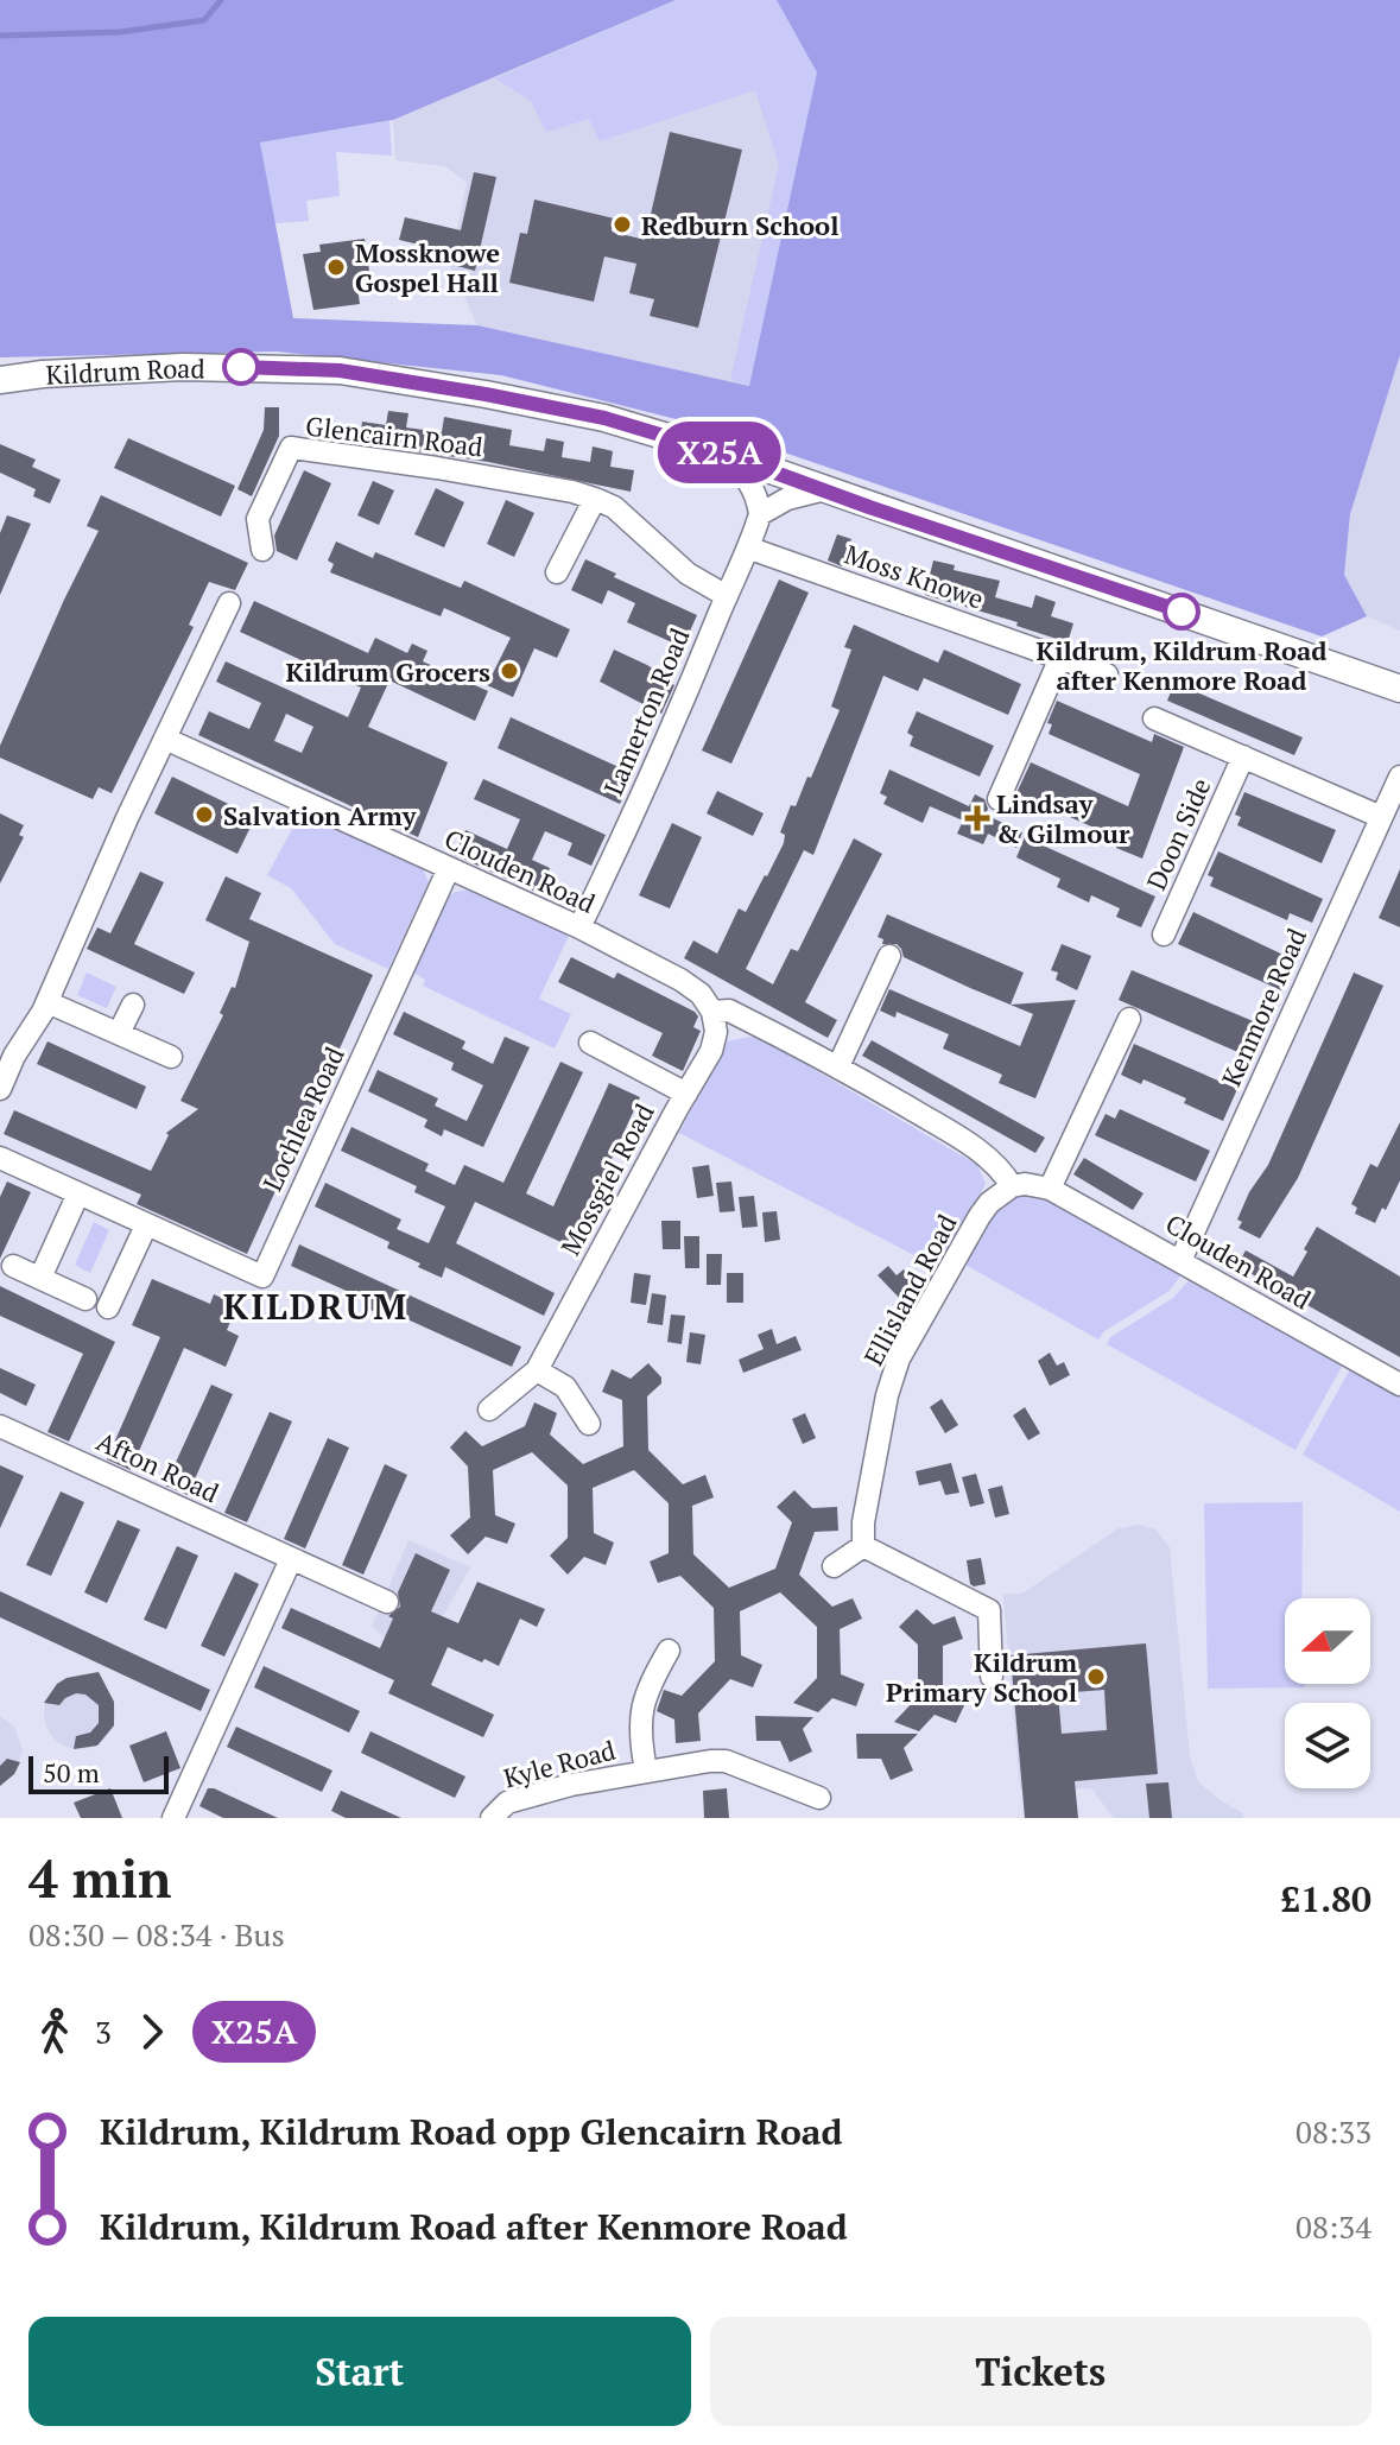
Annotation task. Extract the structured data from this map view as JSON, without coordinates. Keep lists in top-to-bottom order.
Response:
{
  "streets": {
    "street": [
      "Kildrum Road",
      "Glencairn Road",
      "Moss Knowe",
      "Lamerton Road",
      "Doon Side",
      "Clouden Road",
      "Kenmore Road",
      "Lochlea Road",
      "Mossgiel Road",
      "Ellisland Road",
      "Afton Road",
      "Kyle Road"
    ]
  },
  "crossings": [
    ["Glencairn Road", "Lamerton Road"],
    ["Moss Knowe", "Lamerton Road"],
    ["Lamerton Road", "Clouden Road"],
    ["Doon Side", "Kenmore Road"],
    ["Clouden Road", "Kenmore Road"],
    ["Clouden Road", "Lochlea Road"],
    ["Clouden Road", "Mossgiel Road"],
    ["Clouden Road", "Ellisland Road"]
  ],
  "districts": ["KILDRUM"],
  "places": {
    "other": [
      "Redburn School",
      "Mossknowe Gospel Hall",
      "Kildrum, Kildrum Road after Kenmore Road",
      "Kildrum Grocers",
      "Salvation Army",
      "Kildrum Primary School"
    ],
    "health": ["Lindsay & Gilmour"]
  },
  "lines": ["bus line X25A"],
  "scale_bar": "50 m",
  "north": "left",
  "page": {
    "on_map": "X25A",
    "scale": "50 m",
    "heading": ["4 min", "08:30 – 08:34 · Bus", "£1.80"],
    "legs": ["3", "X25A"],
    "list": [
      {
        "name": "Kildrum, Kildrum Road opp Glencairn Road",
        "value": "08:33"
      },
      {
        "name": "Kildrum, Kildrum Road after Kenmore Road",
        "value": "08:34"
      }
    ],
    "buttons": ["Start", "Tickets"]
  }
}
